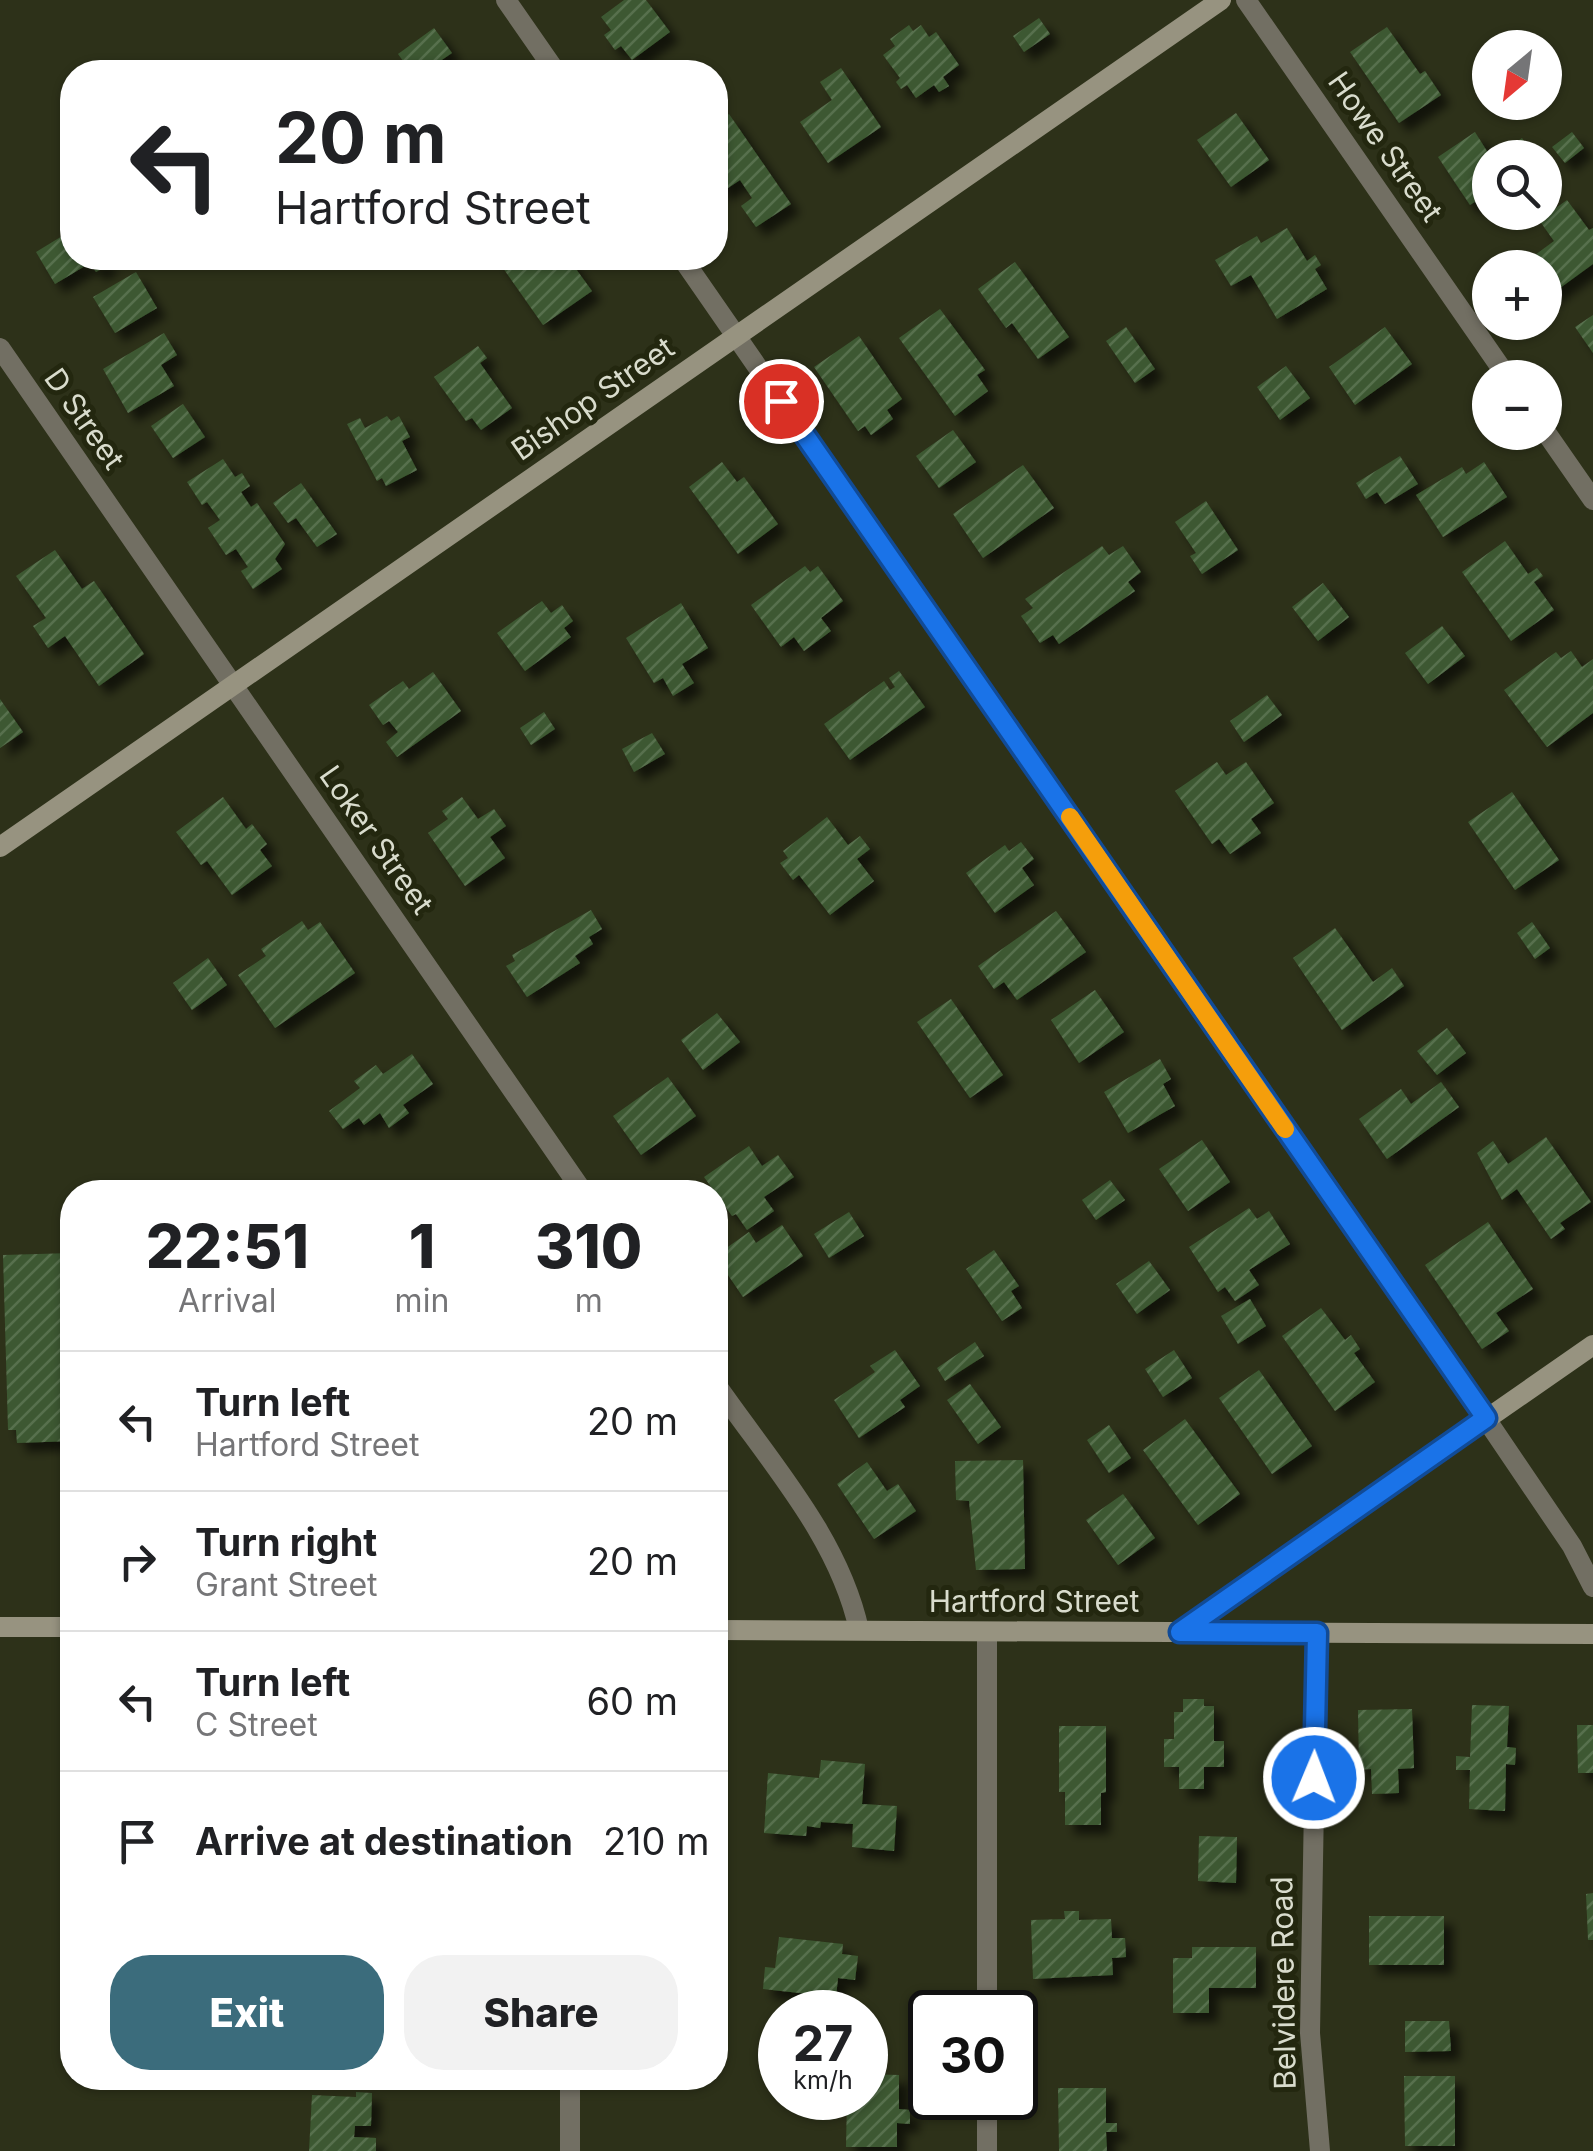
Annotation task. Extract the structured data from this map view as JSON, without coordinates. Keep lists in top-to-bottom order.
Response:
{
  "streets": {
    "street": [
      "Howe Street",
      "Bishop Street",
      "D Street",
      "Loker Street",
      "Hartford Street",
      "Belvidere Road"
    ]
  },
  "crossings": [
    ["Bishop Street", "Loker Street"],
    ["D Street", "Loker Street"],
    ["Hartford Street", "Belvidere Road"]
  ],
  "north": "bottom left",
  "page": {
    "map_buttons": ["+", "−"],
    "turn": ["20 m", "Hartford Street"],
    "eta": [
      "22:51",
      "Arrival",
      "1",
      "min",
      "310",
      "m"
    ],
    "list": [
      {
        "name": "Turn left",
        "note": "Hartford Street",
        "value": "20 m"
      },
      {
        "name": "Turn right",
        "note": "Grant Street",
        "value": "20 m"
      },
      {
        "name": "Turn left",
        "note": "C Street",
        "value": "60 m"
      },
      {
        "name": "Arrive at destination",
        "value": "210 m"
      }
    ],
    "buttons": ["Exit", "Share"],
    "speed": "27 km/h",
    "limit": "30"
  }
}
